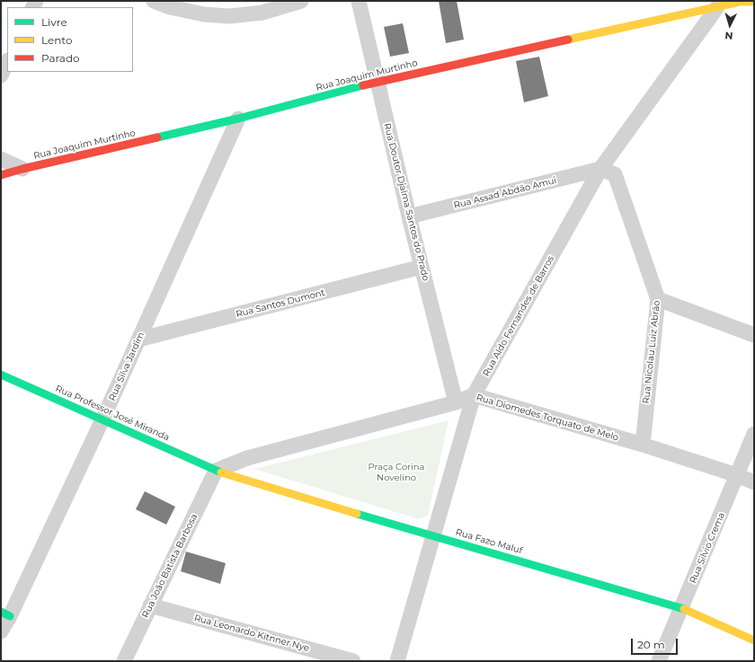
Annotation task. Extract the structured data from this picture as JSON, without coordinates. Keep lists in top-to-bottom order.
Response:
{
  "streets": {
    "street": [
      "Rua Joaquim Murtinho",
      "Rua Assad Abdão Amui",
      "Rua Doutor Djalma Santos do Prado",
      "Rua Santos Dumont",
      "Rua Aldo Fernandes de Barros",
      "Rua Nicolau Luiz Abrão",
      "Rua Silva Jardim",
      "Rua Professor José Miranda",
      "Rua Diomedes Torquato de Melo",
      "Rua Fazo Maluf",
      "Rua Silvio Crema",
      "Rua João Batista Barbosa",
      "Rua Leonardo Kitnner Nye"
    ]
  },
  "crossings": [
    ["Rua Joaquim Murtinho", "Rua Doutor Djalma Santos do Prado"],
    ["Rua Joaquim Murtinho", "Rua Aldo Fernandes de Barros"],
    ["Rua Joaquim Murtinho", "Rua Silva Jardim"],
    ["Rua Assad Abdão Amui", "Rua Doutor Djalma Santos do Prado"],
    ["Rua Assad Abdão Amui", "Rua Aldo Fernandes de Barros"],
    ["Rua Assad Abdão Amui", "Rua Nicolau Luiz Abrão"],
    ["Rua Doutor Djalma Santos do Prado", "Rua Santos Dumont"],
    ["Rua Doutor Djalma Santos do Prado", "Rua Diomedes Torquato de Melo"],
    ["Rua Santos Dumont", "Rua Silva Jardim"],
    ["Rua Aldo Fernandes de Barros", "Rua Nicolau Luiz Abrão"],
    ["Rua Aldo Fernandes de Barros", "Rua Diomedes Torquato de Melo"],
    ["Rua Aldo Fernandes de Barros", "Rua Fazo Maluf"],
    ["Rua Nicolau Luiz Abrão", "Rua Diomedes Torquato de Melo"],
    ["Rua Silva Jardim", "Rua Professor José Miranda"],
    ["Rua Professor José Miranda", "Rua Diomedes Torquato de Melo"],
    ["Rua Professor José Miranda", "Rua Fazo Maluf"],
    ["Rua Professor José Miranda", "Rua João Batista Barbosa"],
    ["Rua Diomedes Torquato de Melo", "Rua Fazo Maluf"],
    ["Rua Diomedes Torquato de Melo", "Rua Silvio Crema"],
    ["Rua Diomedes Torquato de Melo", "Rua João Batista Barbosa"],
    ["Rua Fazo Maluf", "Rua Silvio Crema"],
    ["Rua Fazo Maluf", "Rua João Batista Barbosa"],
    ["Rua João Batista Barbosa", "Rua Leonardo Kitnner Nye"]
  ],
  "parks": ["Praça Corina Novelino"],
  "legend": ["Livre", "Lento", "Parado"],
  "scale_bar": "20 m",
  "north": "bottom"
}
